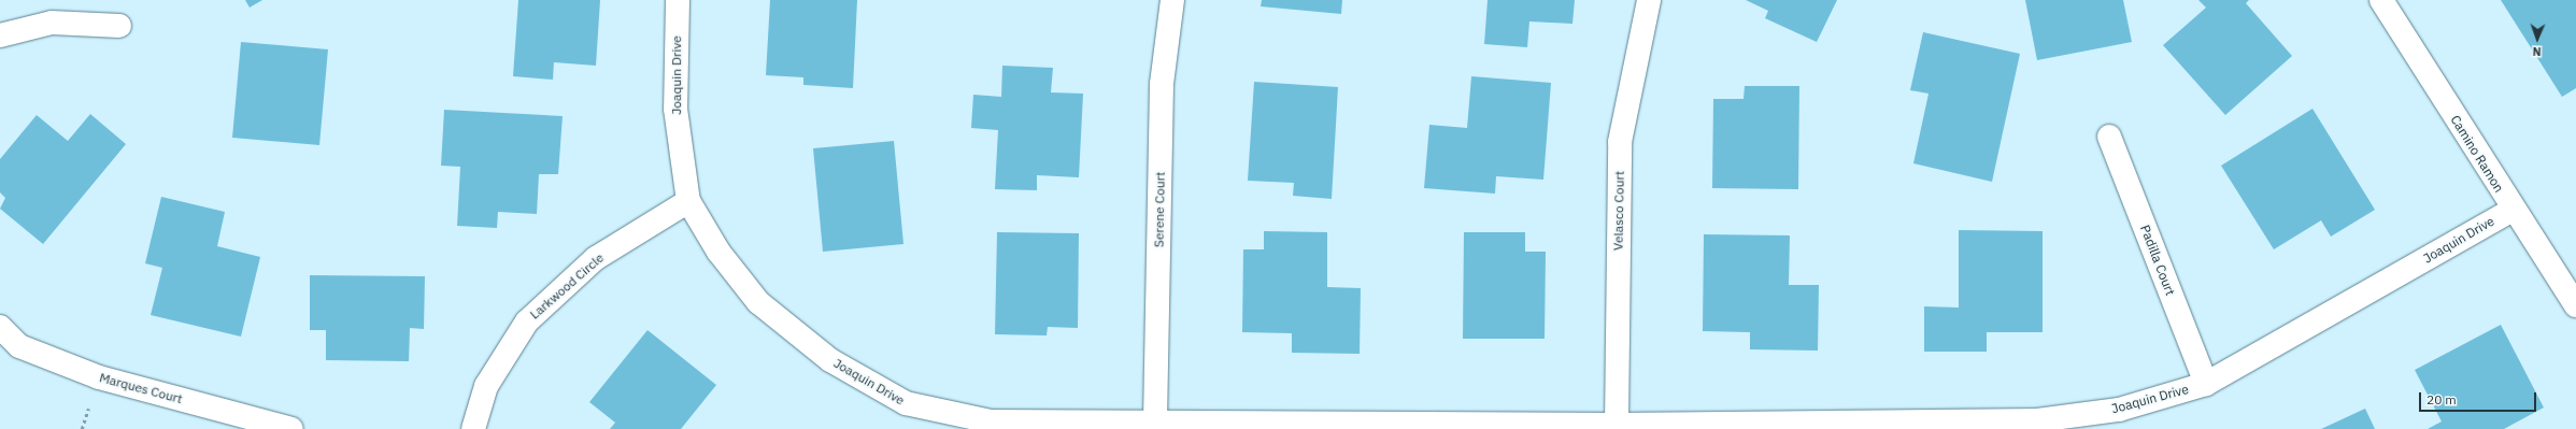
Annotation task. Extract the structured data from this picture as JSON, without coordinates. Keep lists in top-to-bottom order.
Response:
{
  "streets": {
    "street": [
      "Joaquin Drive",
      "Camino Ramon",
      "Serene Court",
      "Velasco Court",
      "Padilla Court",
      "Larkwood Circle",
      "Marques Court"
    ]
  },
  "crossings": [
    ["Joaquin Drive", "Camino Ramon"],
    ["Joaquin Drive", "Serene Court"],
    ["Joaquin Drive", "Velasco Court"],
    ["Joaquin Drive", "Padilla Court"],
    ["Joaquin Drive", "Larkwood Circle"]
  ],
  "scale_bar": "20 m",
  "north": "bottom"
}
